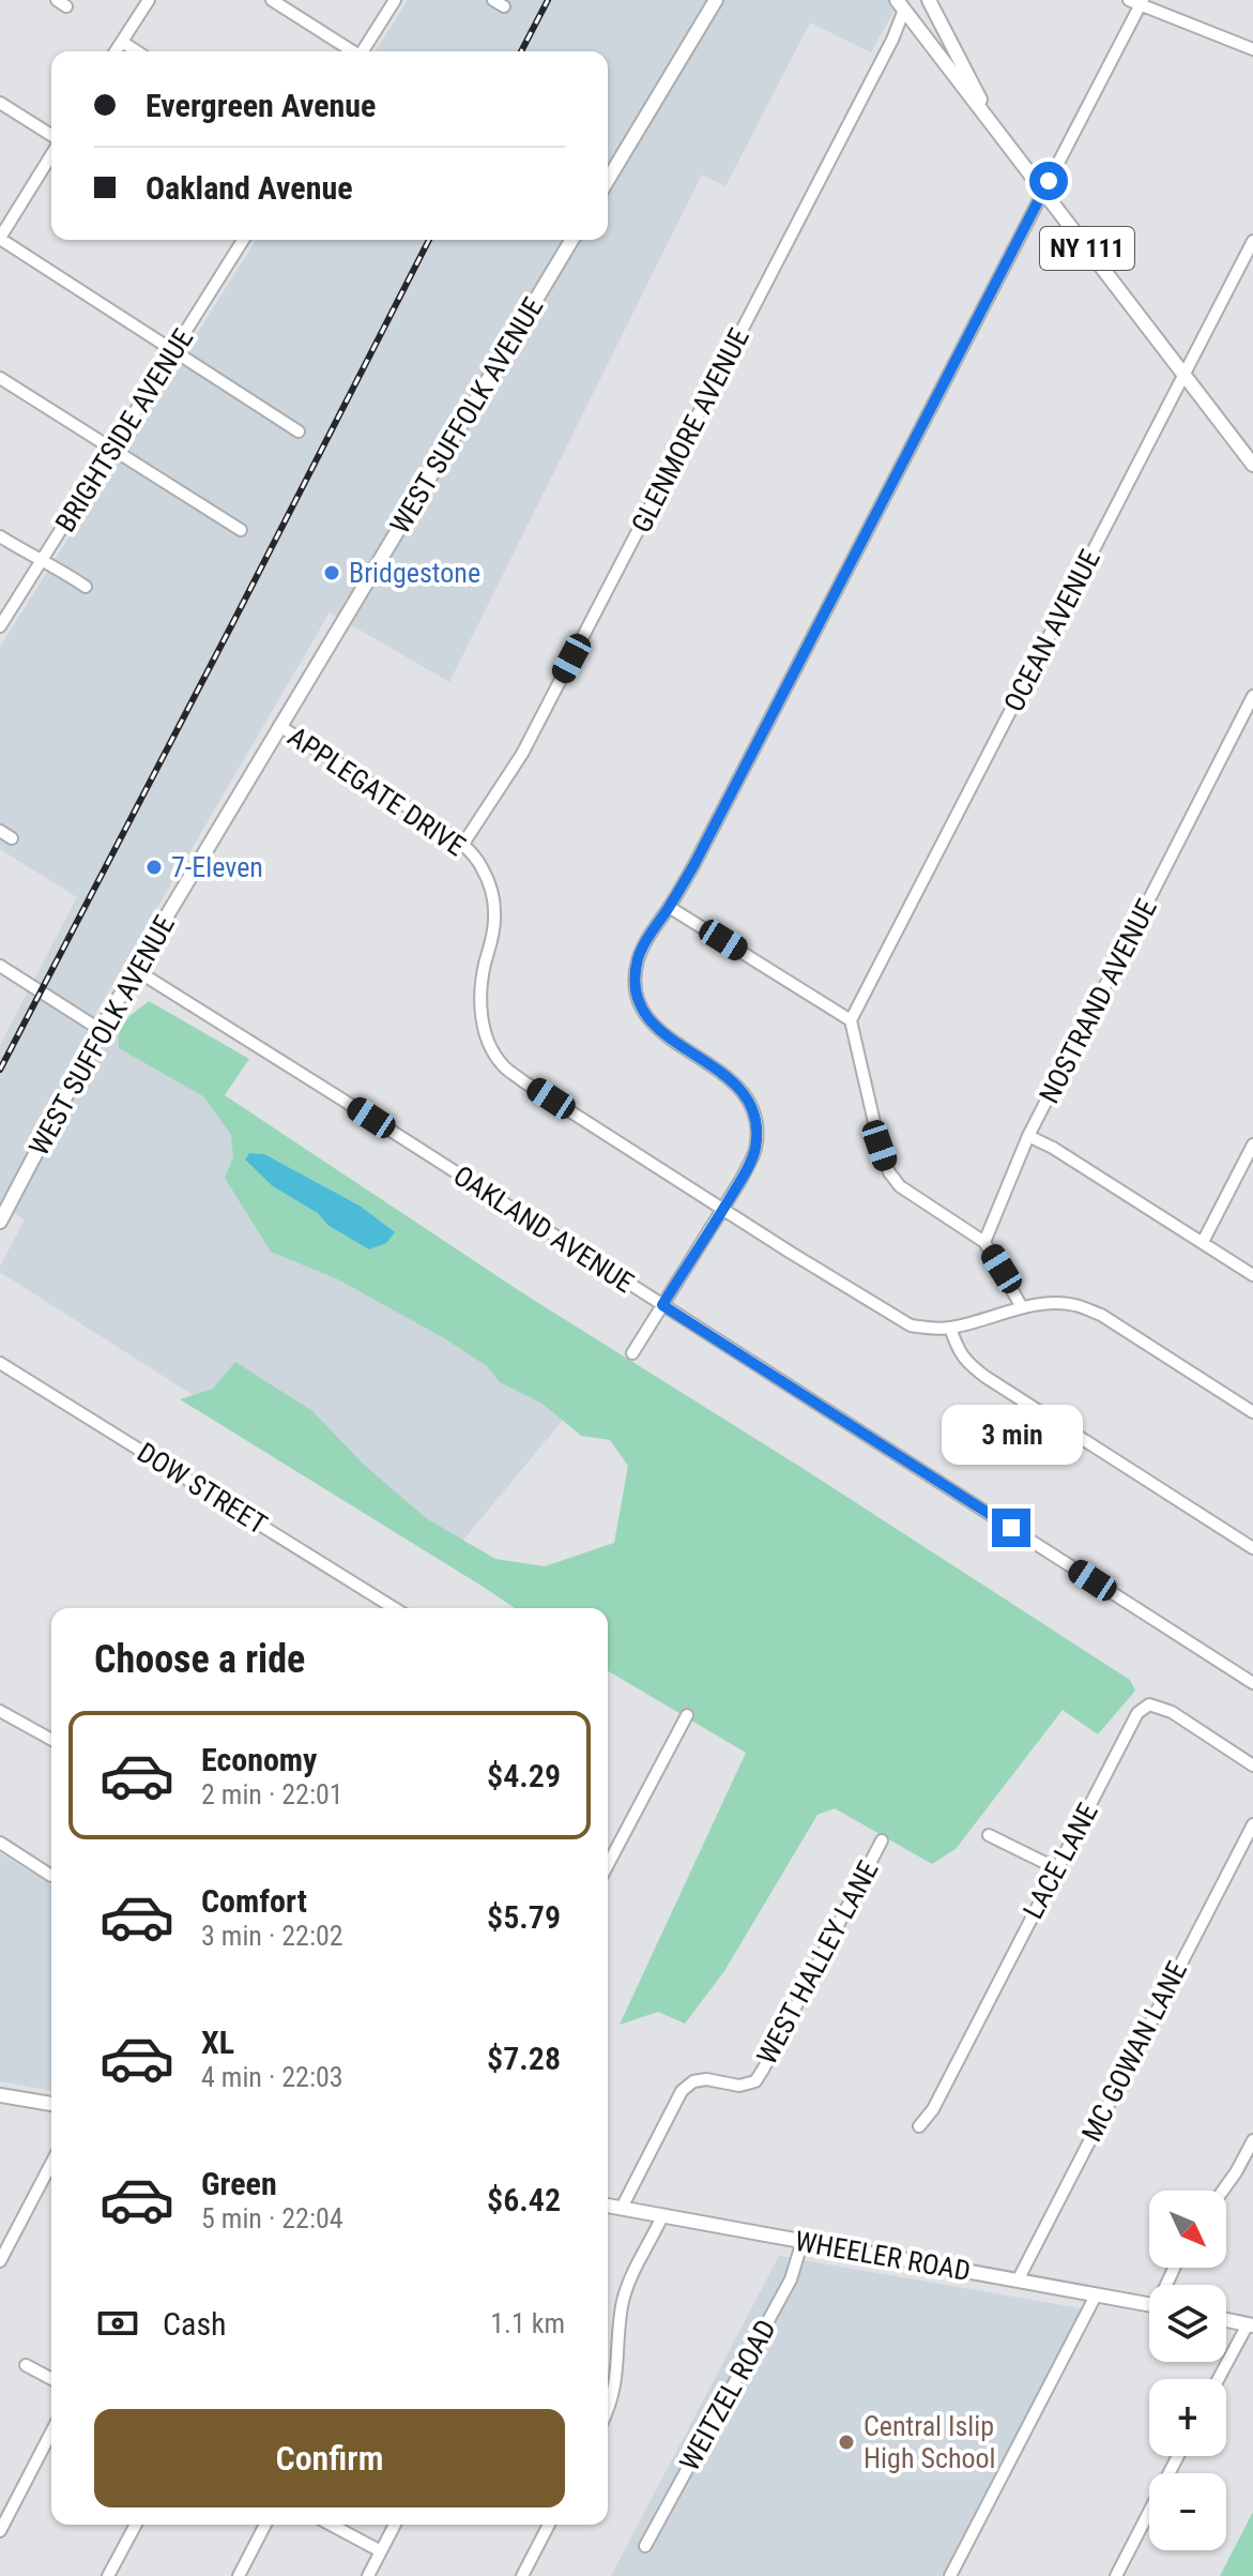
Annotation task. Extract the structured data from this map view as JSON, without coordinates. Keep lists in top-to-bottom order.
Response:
{
  "streets": {
    "main road": ["NY 111", "WEST SUFFOLK AVENUE", "WHEELER ROAD"],
    "street": [
      "BRIGHTSIDE AVENUE",
      "GLENMORE AVENUE",
      "OCEAN AVENUE",
      "APPLEGATE DRIVE",
      "NOSTRAND AVENUE",
      "OAKLAND AVENUE",
      "DOW STREET",
      "LACE LANE",
      "WEST HALLEY LANE",
      "MC GOWAN LANE",
      "WEITZEL ROAD"
    ]
  },
  "crossings": [
    ["NY 111", "GLENMORE AVENUE"],
    ["NY 111", "OCEAN AVENUE"],
    ["WEST SUFFOLK AVENUE", "APPLEGATE DRIVE"],
    ["WEST SUFFOLK AVENUE", "OAKLAND AVENUE"],
    ["GLENMORE AVENUE", "APPLEGATE DRIVE"],
    ["WEST HALLEY LANE", "WHEELER ROAD"],
    ["MC GOWAN LANE", "WHEELER ROAD"],
    ["WHEELER ROAD", "WEITZEL ROAD"]
  ],
  "places": ["Bridgestone", "7-Eleven", "Central Islip High School"],
  "north": "bottom right",
  "page": {
    "banner": ["Evergreen Avenue", "Oakland Avenue"],
    "bubble": "3 min",
    "heading": "Choose a ride",
    "list": [
      {
        "name": "Economy",
        "note": "2 min · 22:01",
        "value": "$4.29"
      },
      {
        "name": "Comfort",
        "note": "3 min · 22:02",
        "value": "$5.79"
      },
      {
        "name": "XL",
        "note": "4 min · 22:03",
        "value": "$7.28"
      },
      {
        "name": "Green",
        "note": "5 min · 22:04",
        "value": "$6.42"
      }
    ],
    "map_buttons": ["+", "−"],
    "pay": ["Cash", "1.1 km"],
    "buttons": "Confirm"
  }
}
